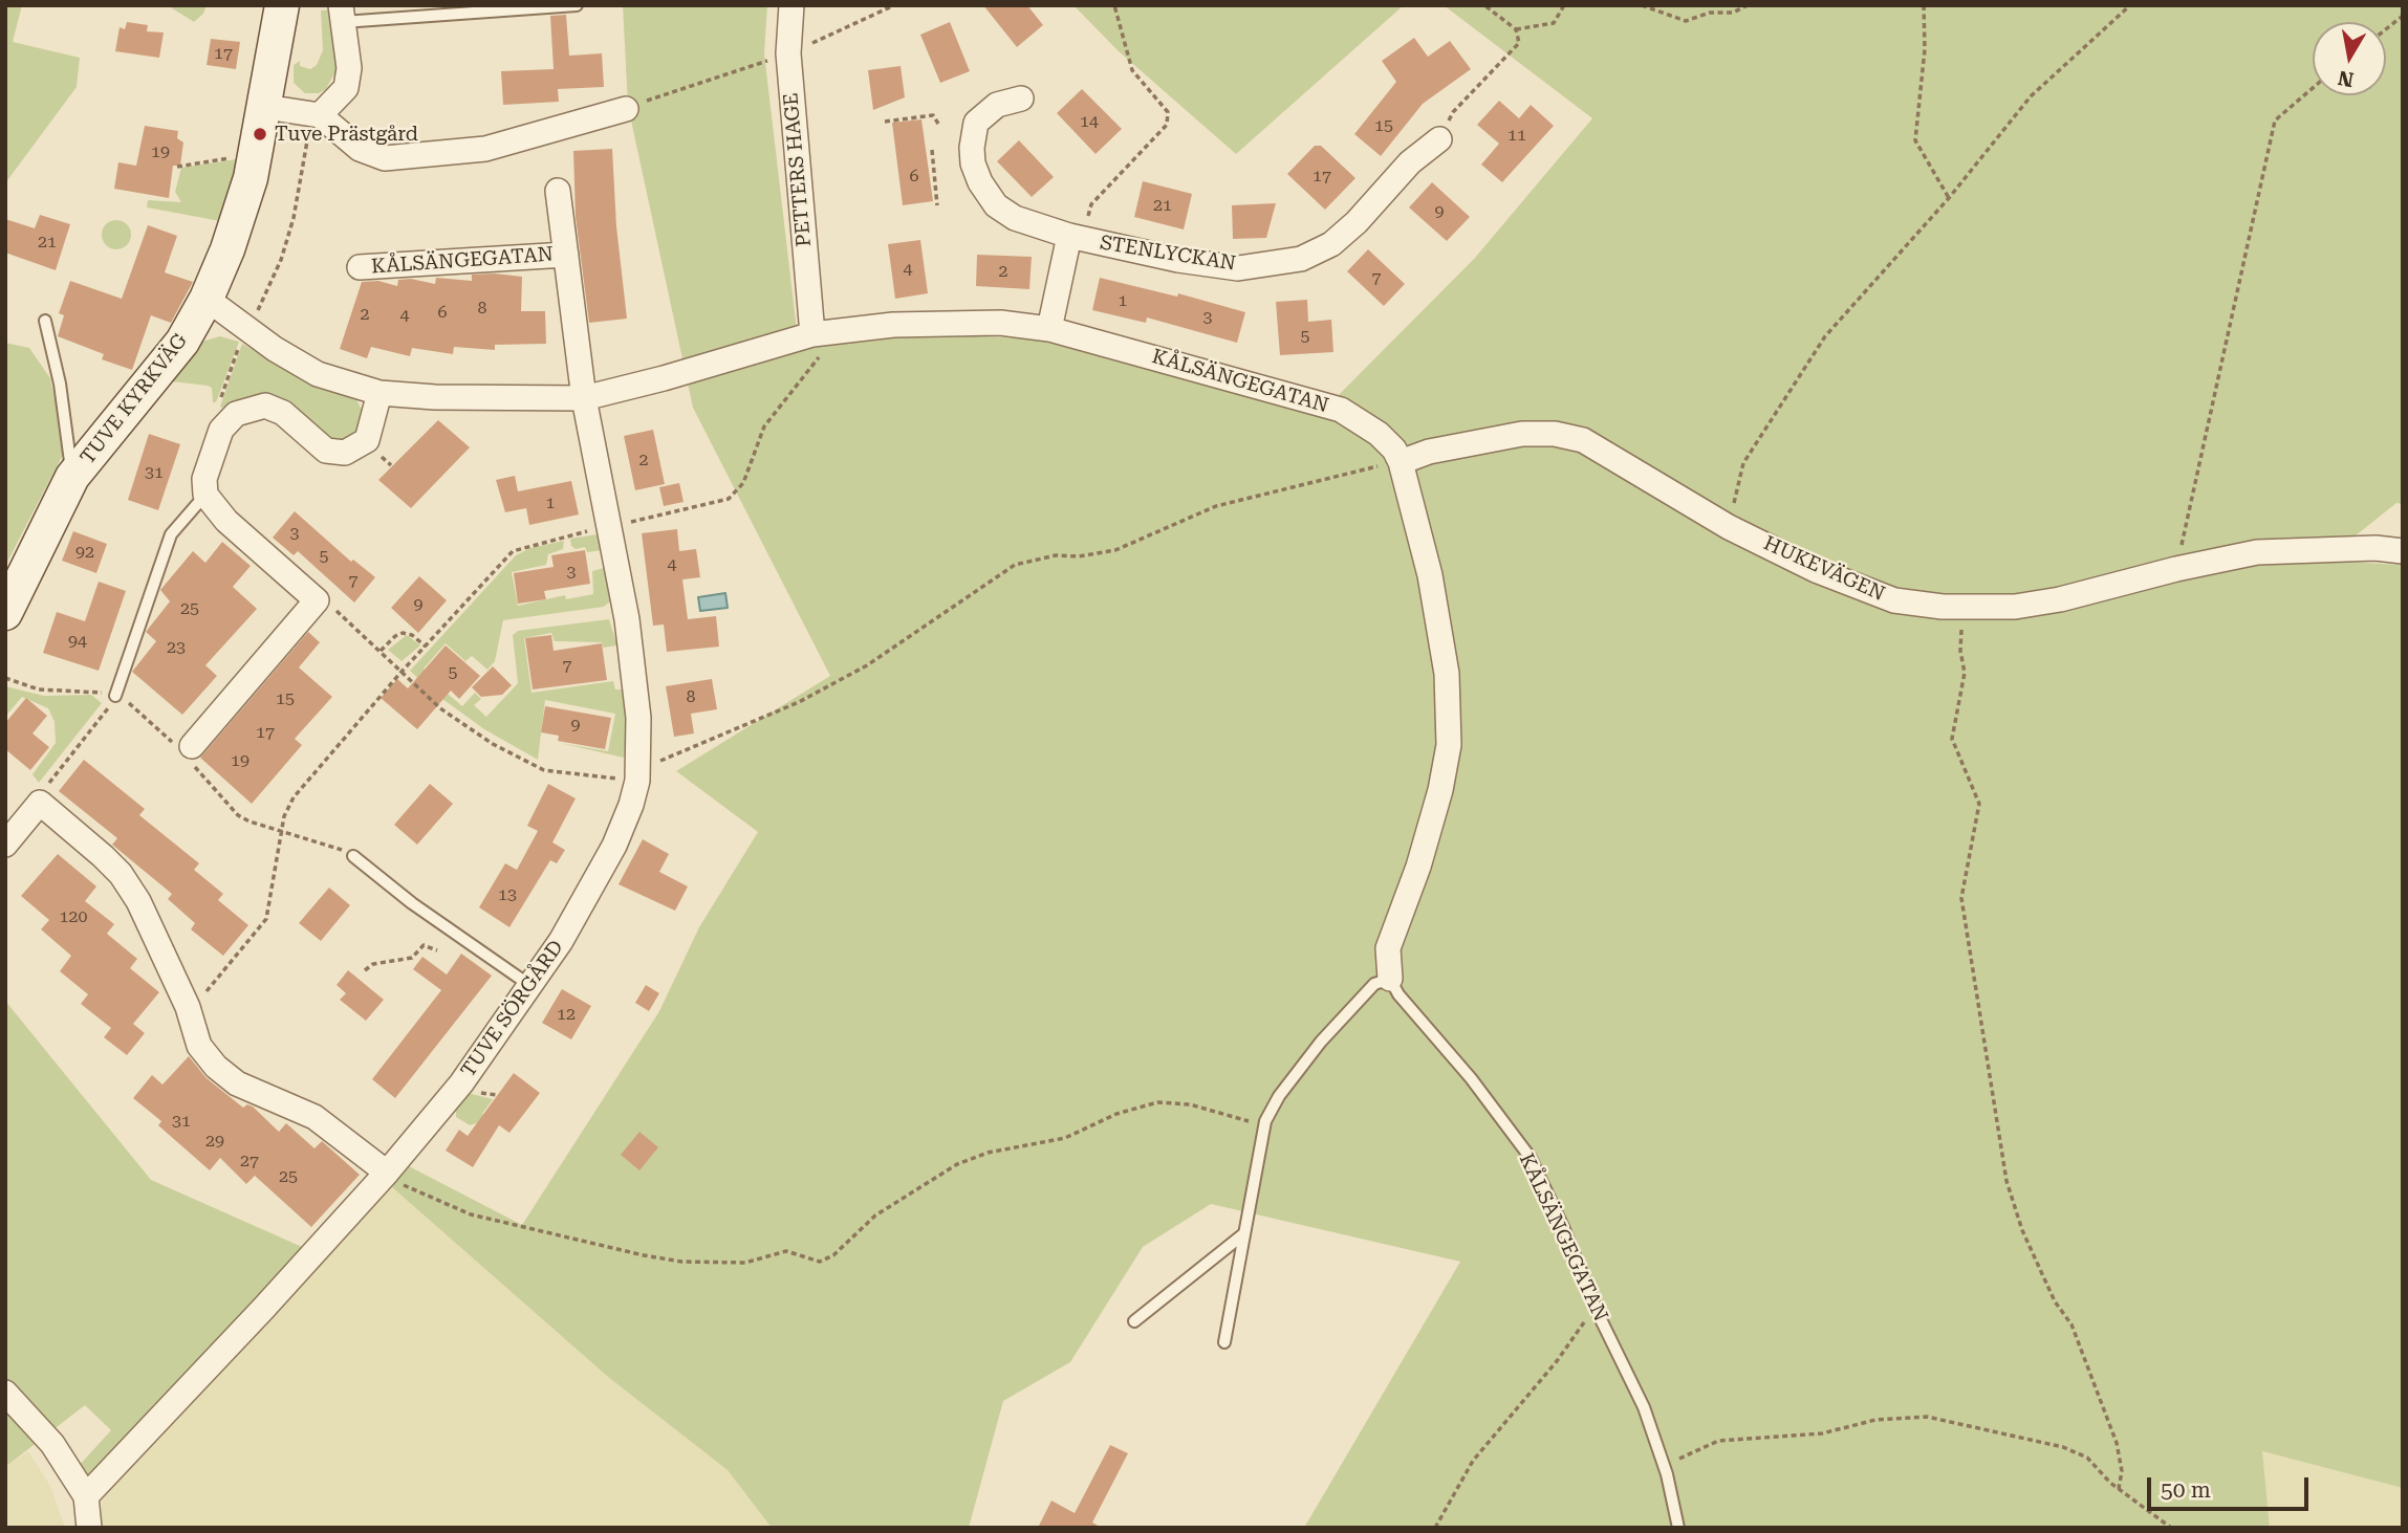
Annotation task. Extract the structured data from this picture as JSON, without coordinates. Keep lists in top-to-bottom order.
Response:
{
  "streets": {
    "street": [
      "PETTERS HAGE",
      "STENLYCKAN",
      "KÅLSÄNGEGATAN",
      "TUVE KYRKVÄG",
      "HUKEVÄGEN",
      "TUVE SÖRGÅRD"
    ]
  },
  "crossings": [
    ["PETTERS HAGE", "KÅLSÄNGEGATAN"],
    ["KÅLSÄNGEGATAN", "TUVE KYRKVÄG"],
    ["KÅLSÄNGEGATAN", "HUKEVÄGEN"],
    ["KÅLSÄNGEGATAN", "TUVE SÖRGÅRD"]
  ],
  "places": ["Tuve Prästgård"],
  "house_numbers": [
    "17",
    "14",
    "15",
    "11",
    "19",
    "6",
    "17",
    "21",
    "9",
    "21",
    "4",
    "2",
    "7",
    "1",
    "8",
    "6",
    "2",
    "4",
    "3",
    "5",
    "2",
    "31",
    "1",
    "3",
    "92",
    "5",
    "4",
    "3",
    "7",
    "9",
    "25",
    "94",
    "23",
    "7",
    "5",
    "8",
    "15",
    "9",
    "17",
    "19",
    "13",
    "120",
    "12",
    "31",
    "29",
    "27",
    "25"
  ],
  "scale_bar": "50 m",
  "north": "bottom"
}
